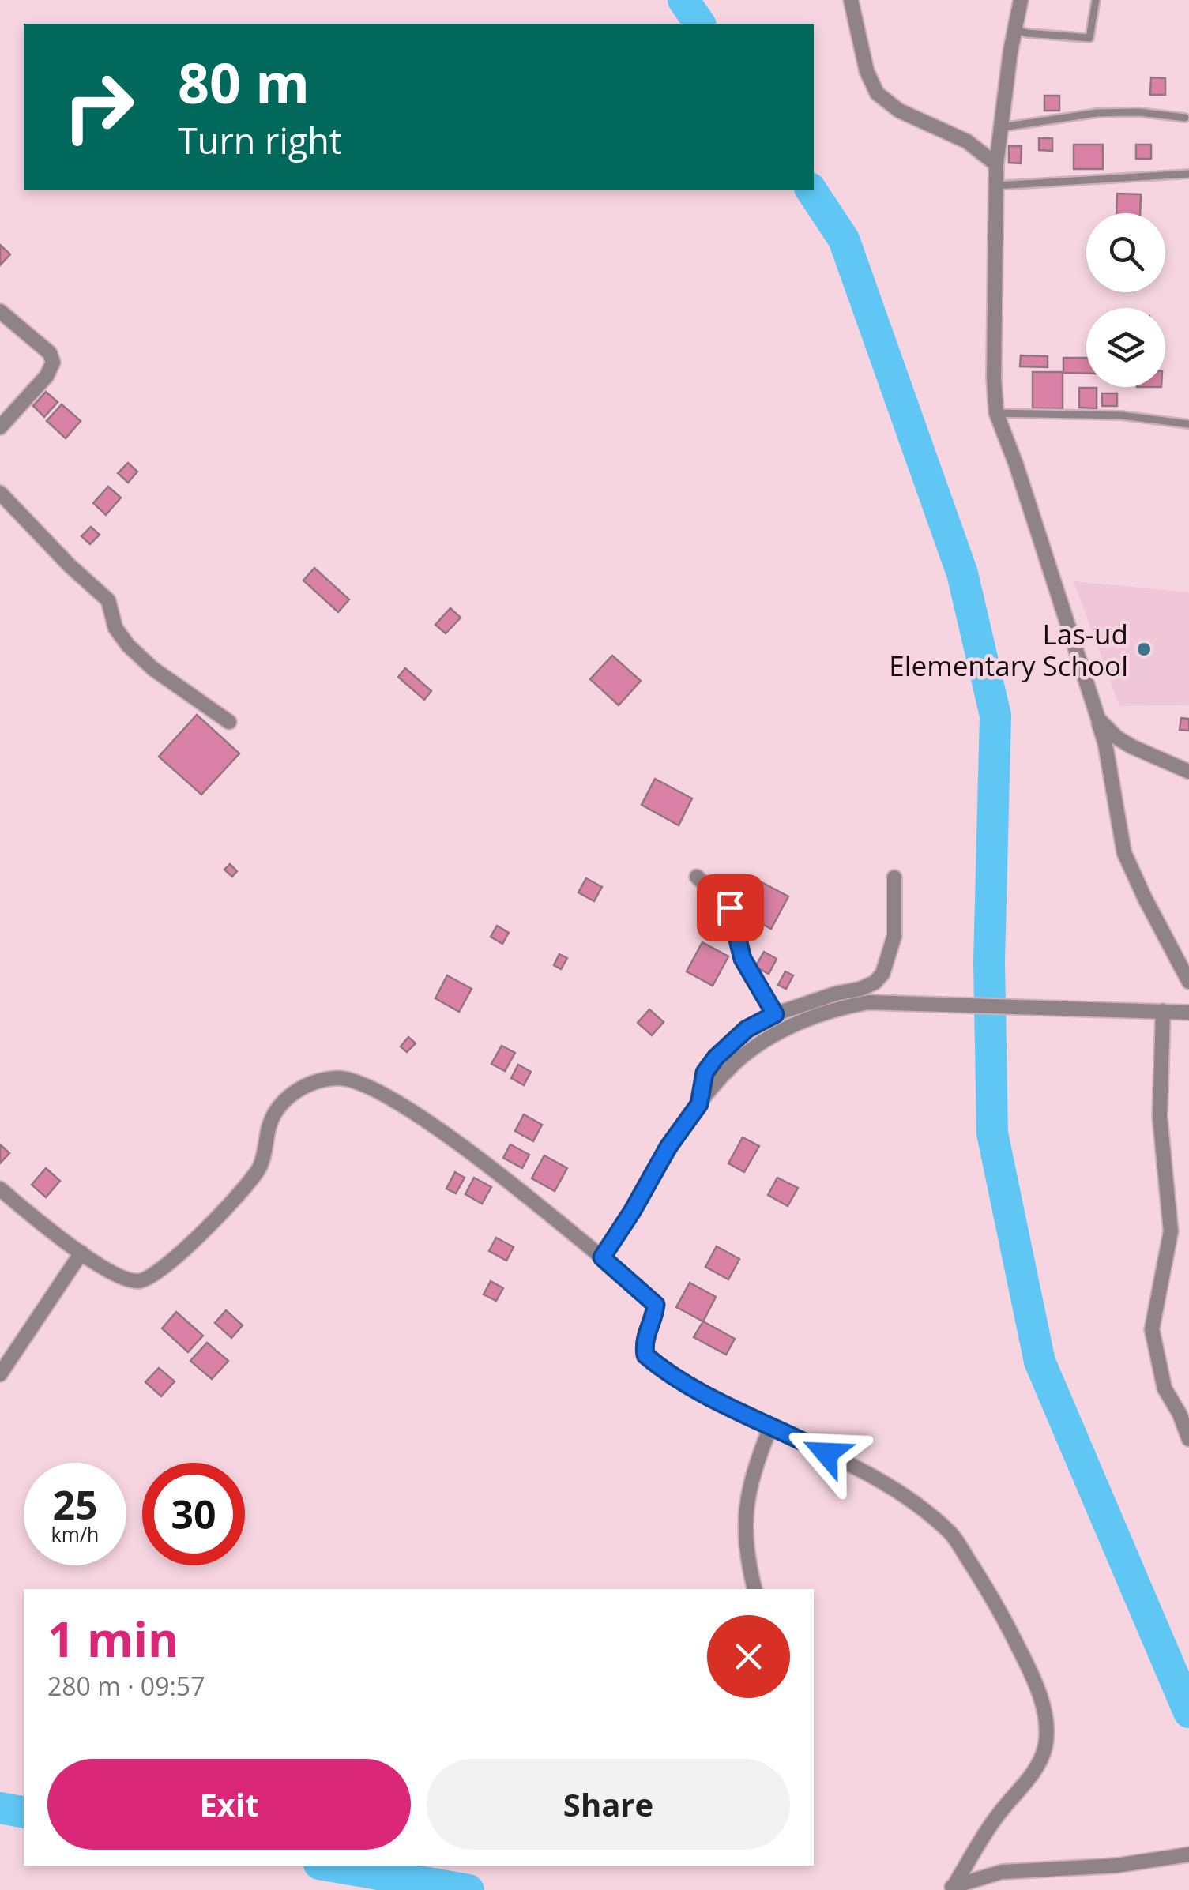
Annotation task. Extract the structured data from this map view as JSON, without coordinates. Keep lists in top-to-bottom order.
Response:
{
  "places": ["Las-ud Elementary School"],
  "page": {
    "turn": ["80 m", "Turn right"],
    "speed": "25 km/h",
    "limit": "30",
    "heading": ["1 min", "280 m · 09:57"],
    "buttons": ["Exit", "Share"]
  }
}
